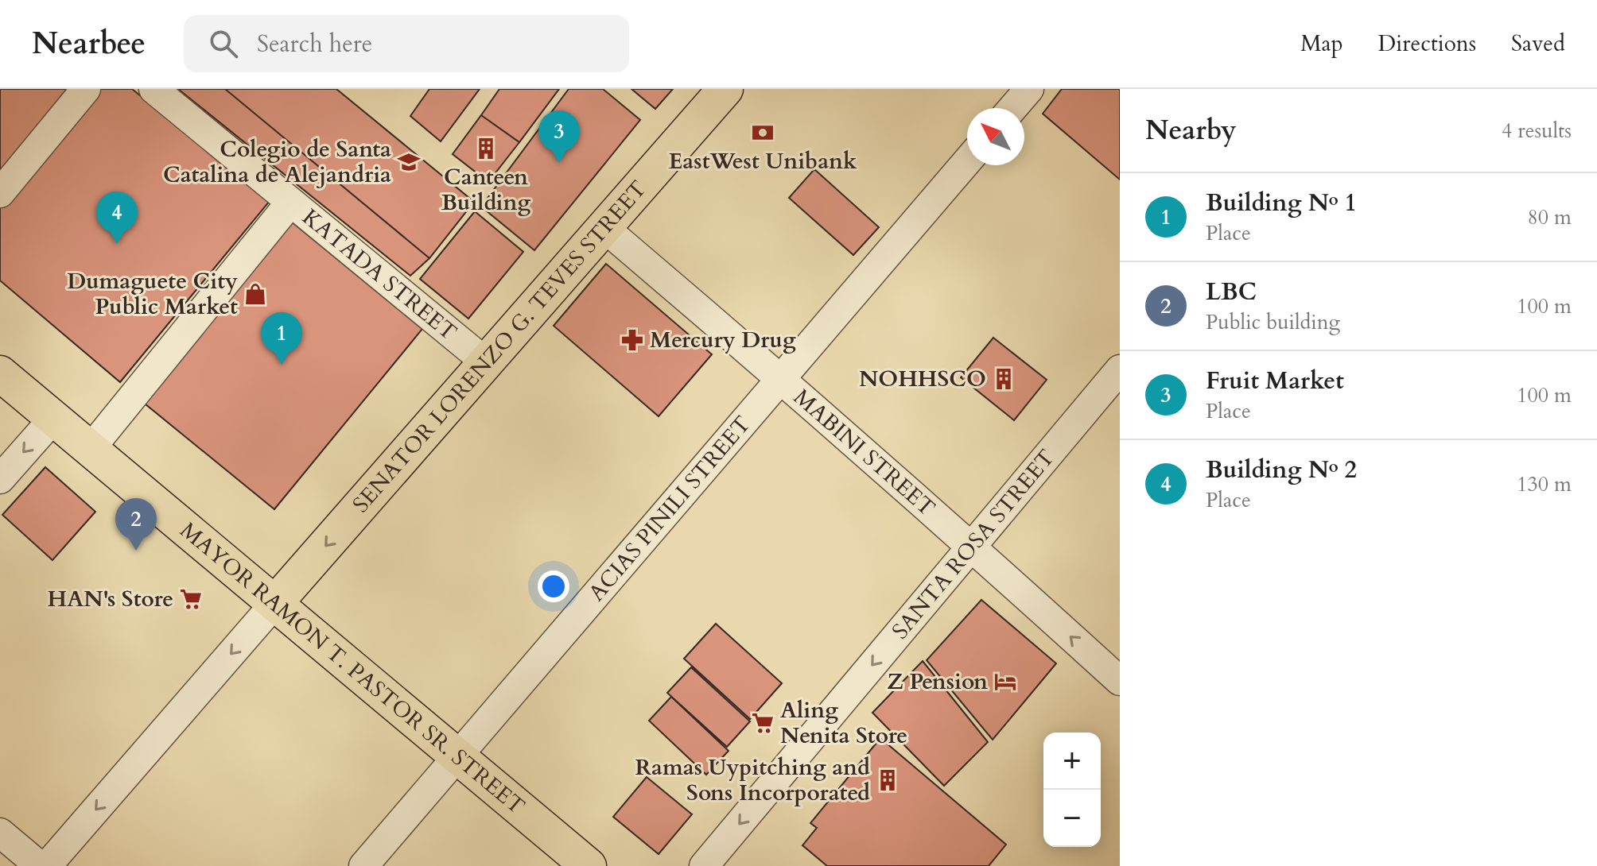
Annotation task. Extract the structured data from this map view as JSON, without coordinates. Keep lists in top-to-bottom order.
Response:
{
  "streets": {
    "main road": ["SENATOR LORENZO G. TEVES STREET", "MAYOR RAMON T. PASTOR SR. STREET"],
    "street": [
      "KATADA STREET",
      "MABINI STREET",
      "ACIAS PINILI STREET",
      "SANTA ROSA STREET"
    ]
  },
  "crossings": [
    ["KATADA STREET", "SENATOR LORENZO G. TEVES STREET"],
    ["SENATOR LORENZO G. TEVES STREET", "MABINI STREET"],
    ["SENATOR LORENZO G. TEVES STREET", "MAYOR RAMON T. PASTOR SR. STREET"],
    ["MABINI STREET", "ACIAS PINILI STREET"],
    ["MABINI STREET", "SANTA ROSA STREET"],
    ["ACIAS PINILI STREET", "MAYOR RAMON T. PASTOR SR. STREET"]
  ],
  "one_way": ["SENATOR LORENZO G. TEVES STREET", "SANTA ROSA STREET"],
  "places": {
    "bank": ["EastWest Unibank"],
    "building": ["Canteen Building", "NOHHSCO", "Ramas Uypitching and Sons Incorporated"],
    "school or university": ["Colegio de Santa Catalina de Alejandria"],
    "shop": ["Dumaguete City Public Market"],
    "pharmacy": ["Mercury Drug"],
    "supermarket": ["HAN's Store", "Aling Nenita Store"],
    "hotel": ["Z Pension"]
  },
  "north": "top left",
  "page": {
    "header": "Nearbee",
    "search": "Search here",
    "nav": ["Map", "Directions", "Saved"],
    "heading": ["Nearby", "4 results"],
    "pins": [
      "3",
      "4",
      "1",
      "2"
    ],
    "list": [
      {
        "mark": "1",
        "name": "Building № 1",
        "note": "Place",
        "value": "80 m"
      },
      {
        "mark": "2",
        "name": "LBC",
        "note": "Public building",
        "value": "100 m"
      },
      {
        "mark": "3",
        "name": "Fruit Market",
        "note": "Place",
        "value": "100 m"
      },
      {
        "mark": "4",
        "name": "Building № 2",
        "note": "Place",
        "value": "130 m"
      }
    ],
    "map_buttons": ["+", "−"]
  }
}
